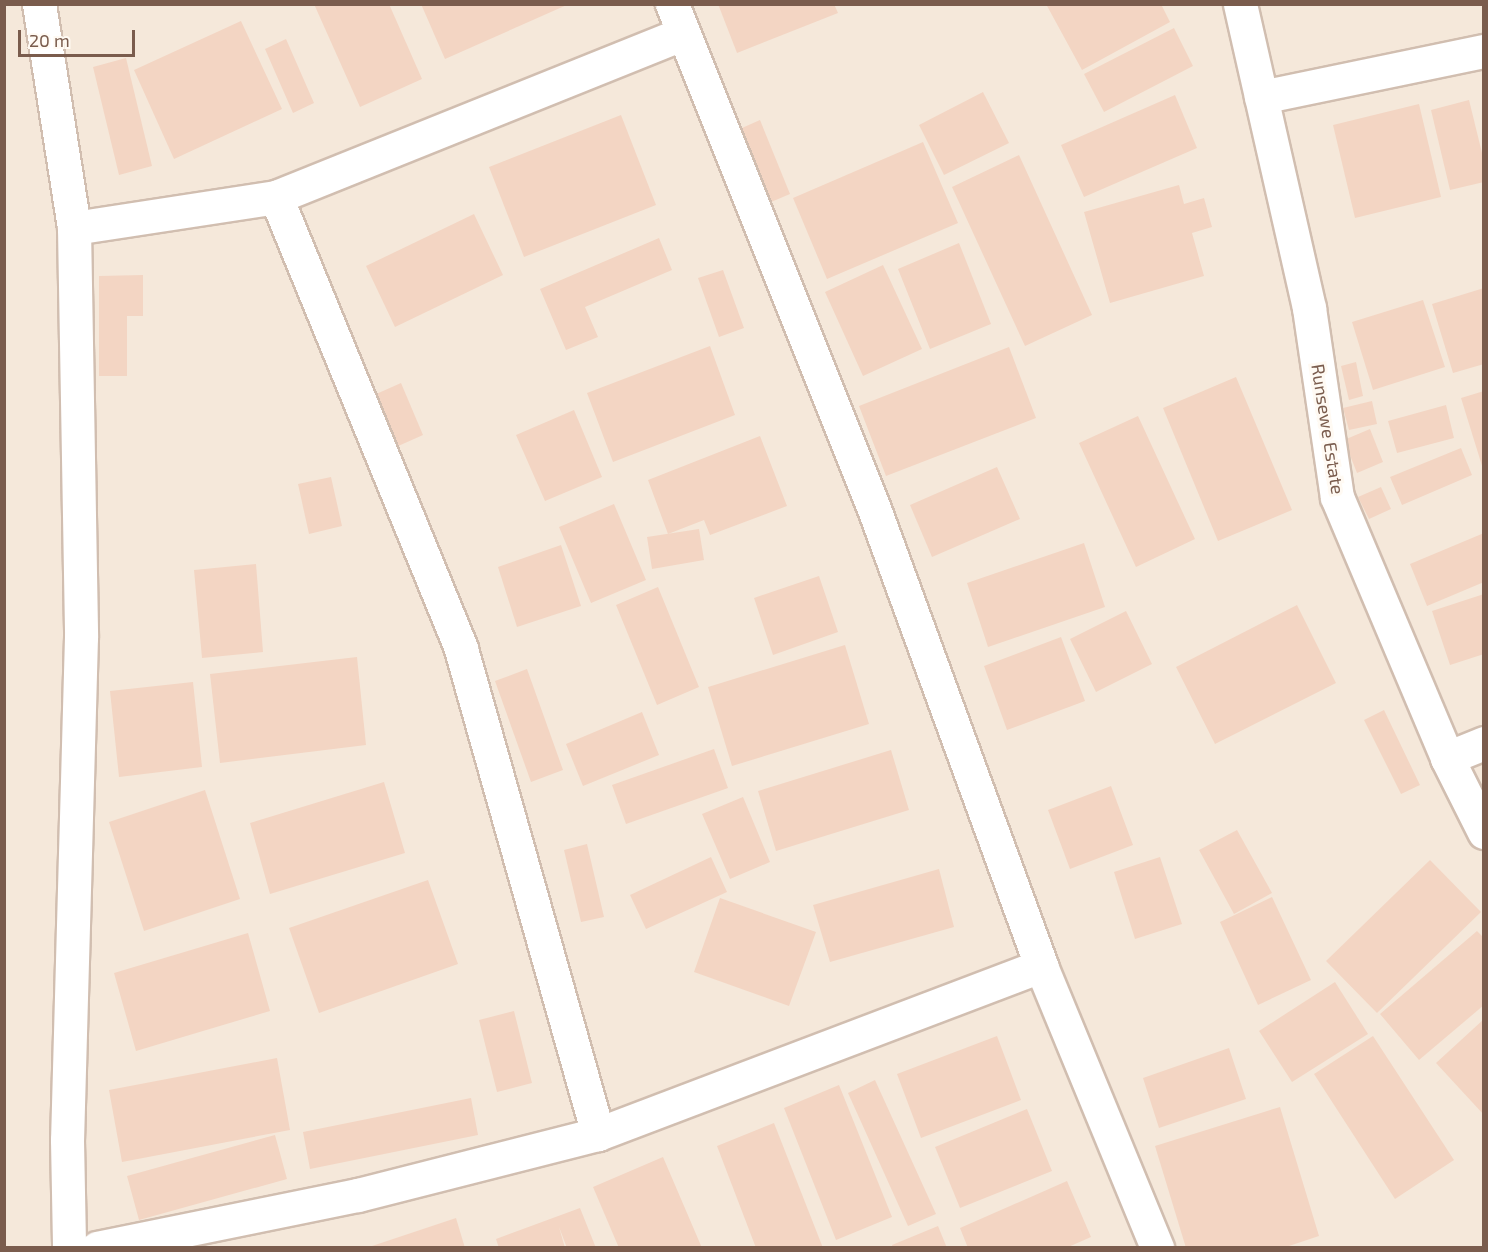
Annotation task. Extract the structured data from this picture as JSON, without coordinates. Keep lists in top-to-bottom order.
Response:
{
  "streets": {
    "street": ["Runsewe Estate"]
  },
  "scale_bar": "20 m"
}
